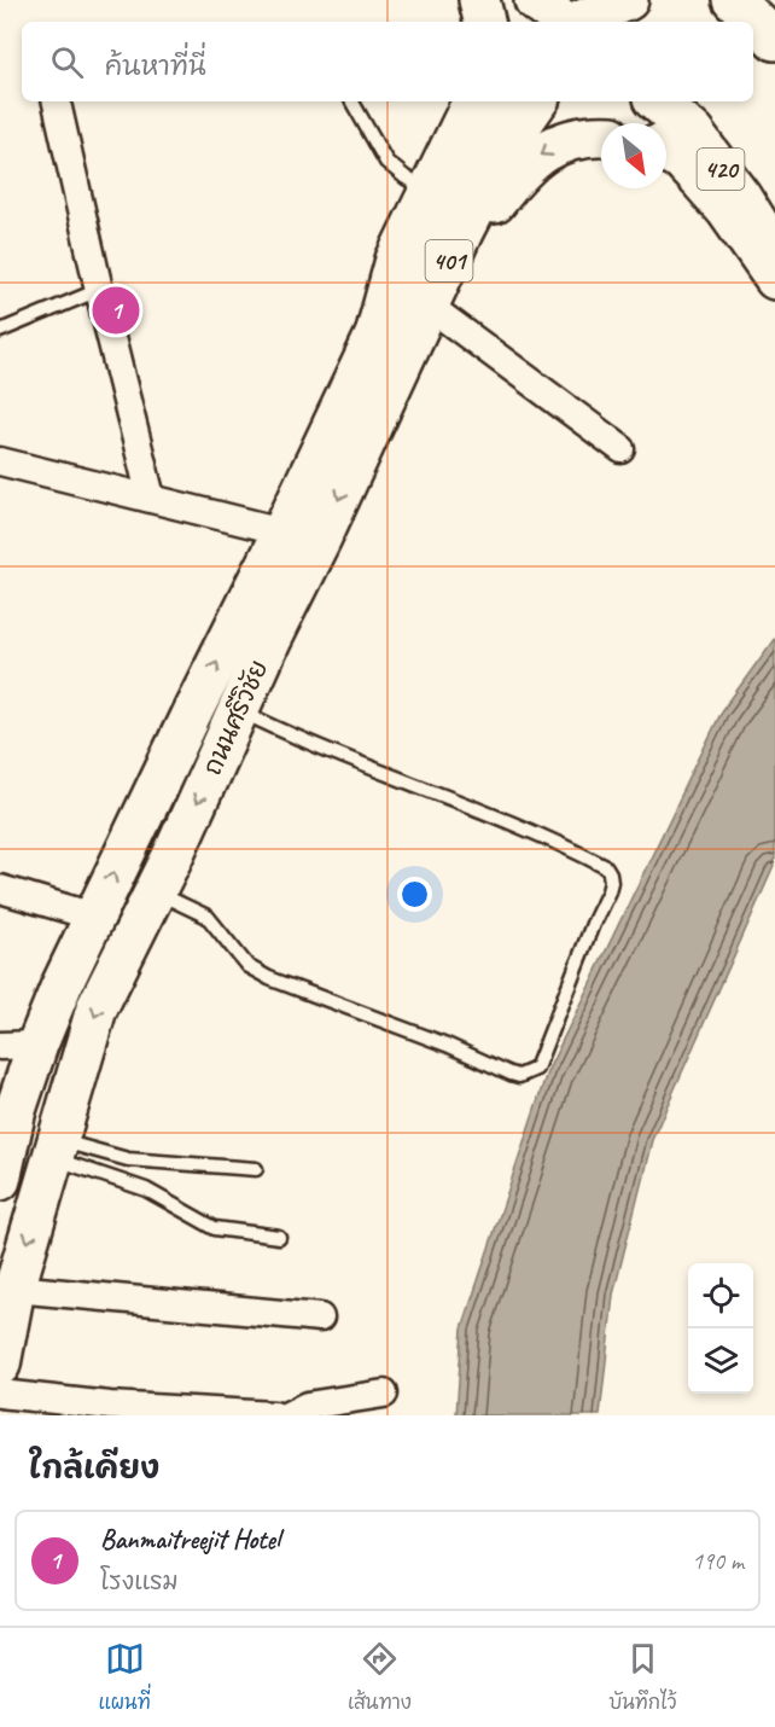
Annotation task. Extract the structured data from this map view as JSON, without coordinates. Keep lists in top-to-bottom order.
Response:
{
  "streets": {
    "main road": ["420", "401", "ถนนศรีวิชัย"]
  },
  "north": "bottom right",
  "page": {
    "search": "ค้นหาที่นี่",
    "pins": "1",
    "heading": "ใกล้เคียง",
    "list": [
      {
        "mark": "1",
        "name": "Banmaitreejit Hotel",
        "note": "โรงแรม",
        "value": "190 m"
      }
    ],
    "nav": ["แผนที่", "เส้นทาง", "บันทึกไว้"]
  }
}
